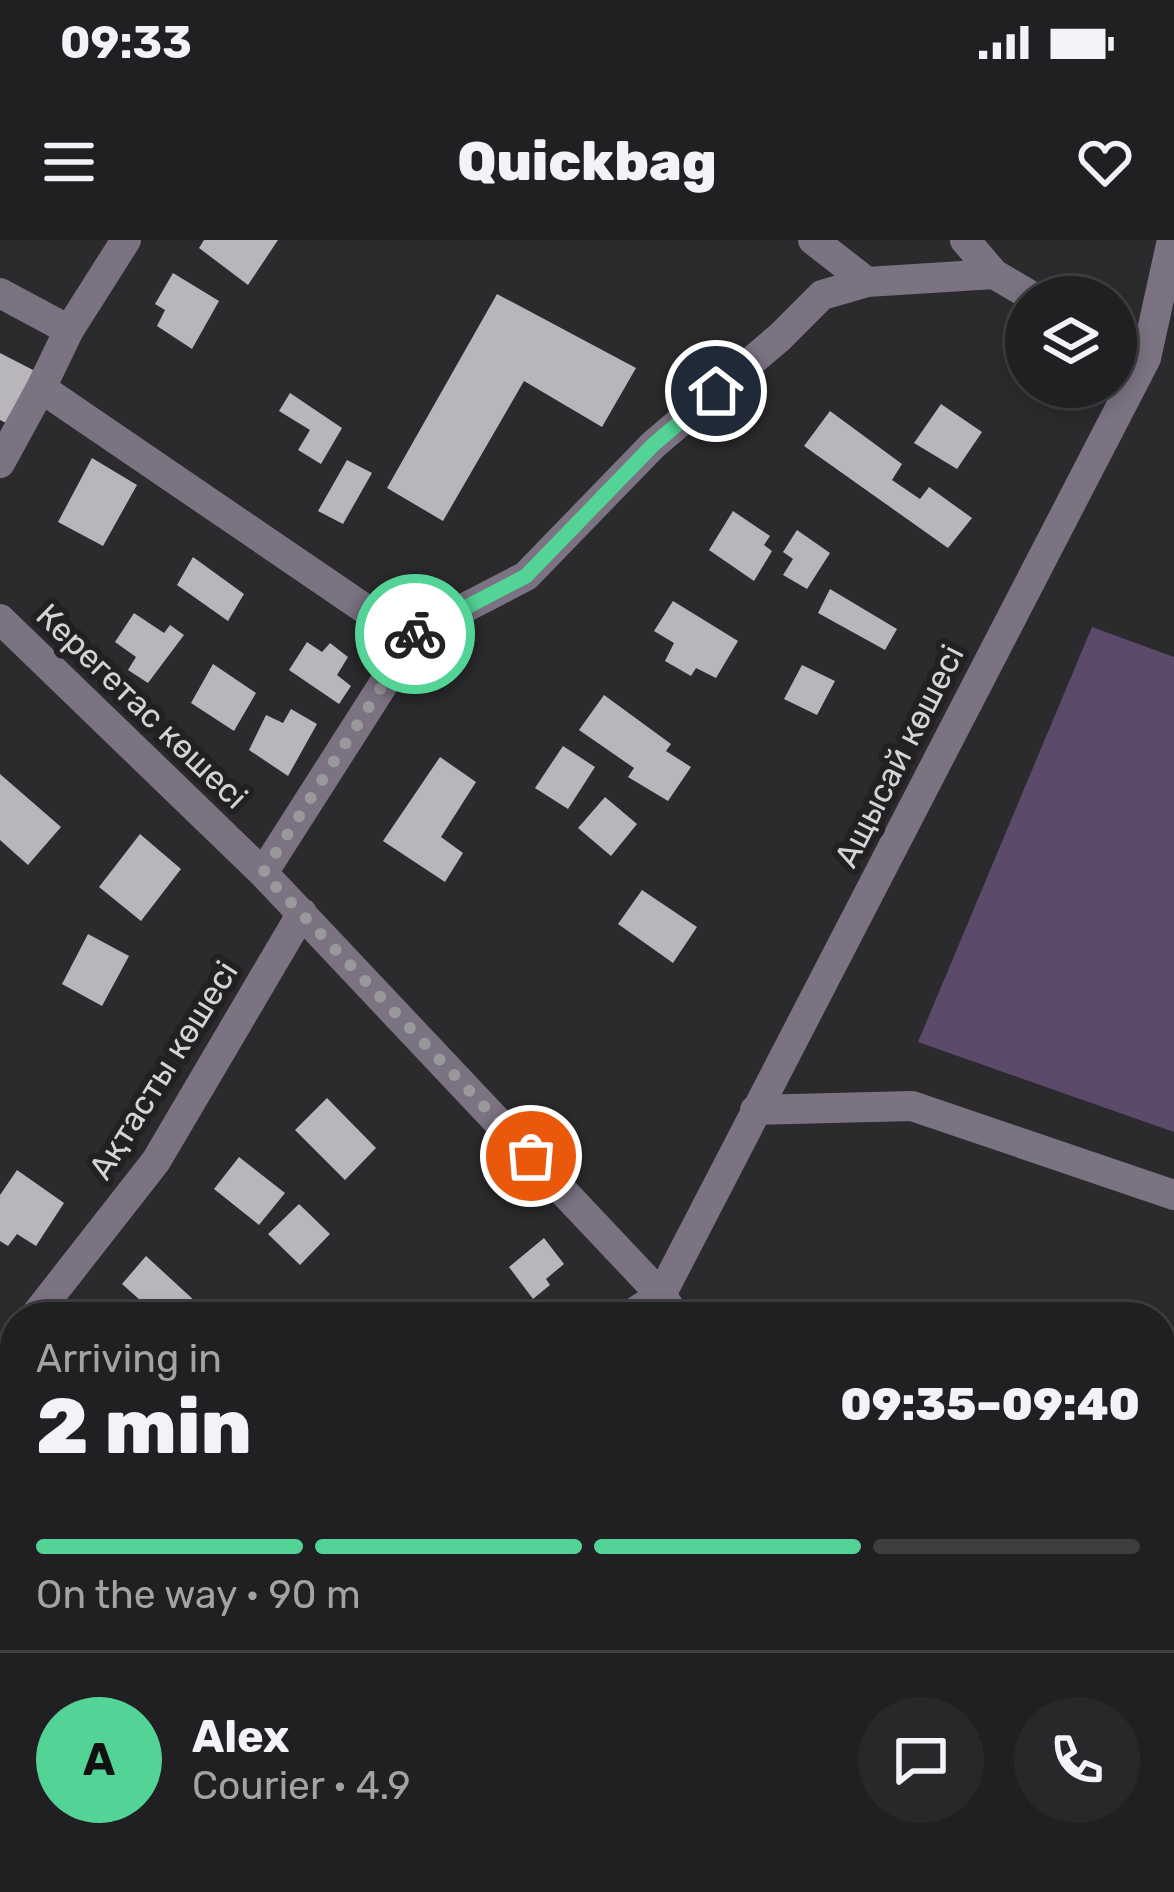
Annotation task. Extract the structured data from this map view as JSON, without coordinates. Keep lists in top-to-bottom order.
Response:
{
  "streets": {
    "street": ["Керегетас көшесі", "Ащысай көшесі", "Ақтасты көшесі"]
  },
  "crossings": [
    ["Керегетас көшесі", "Ақтасты көшесі"]
  ],
  "page": {
    "status": "09:33",
    "header": "Quickbag",
    "heading": ["2 min", "Arriving in", "09:35–09:40"],
    "panel": ["Alex", "Courier · 4.9"],
    "bar": "On the way · 90 m",
    "round": "A"
  }
}
